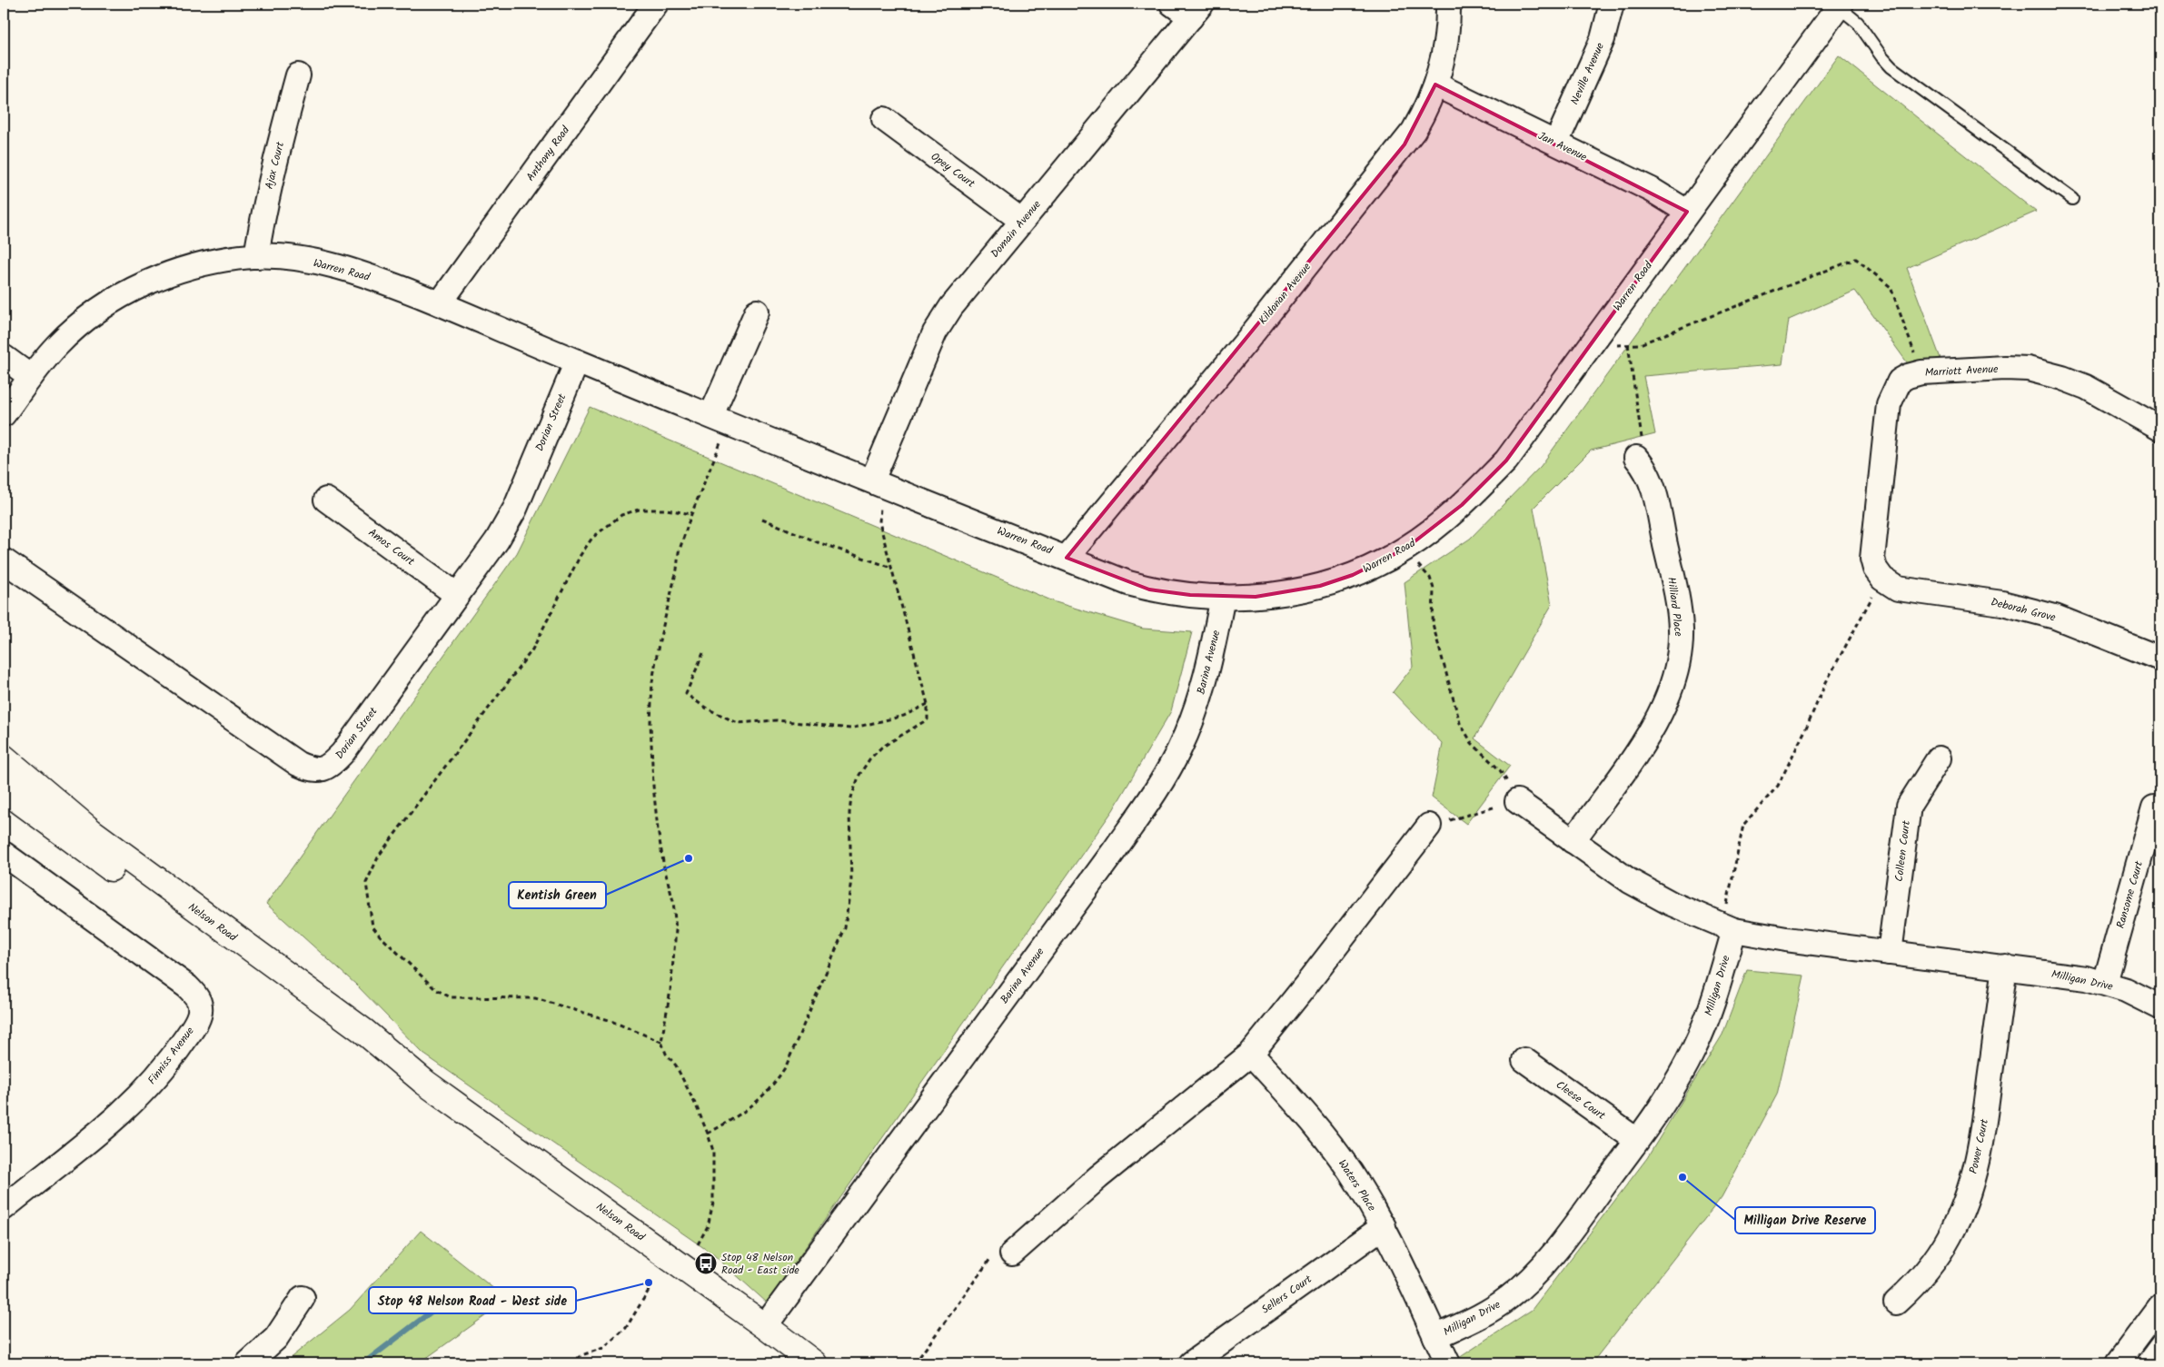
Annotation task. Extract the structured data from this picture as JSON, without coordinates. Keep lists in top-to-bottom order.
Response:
{
  "streets": {
    "main road": ["Nelson Road"],
    "street": [
      "Neville Avenue",
      "Jan Avenue",
      "Anthony Road",
      "Ajax Court",
      "Opey Court",
      "Domain Avenue",
      "Warren Road",
      "Kildonan Avenue",
      "Marriott Avenue",
      "Dorian Street",
      "Amos Court",
      "Hilliard Place",
      "Deborah Grove",
      "Barina Avenue",
      "Colleen Court",
      "Ransome Court",
      "Milligan Drive",
      "Finniss Avenue",
      "Cleese Court",
      "Power Court",
      "Waters Place",
      "Sellers Court"
    ]
  },
  "crossings": [
    ["Neville Avenue", "Jan Avenue"],
    ["Jan Avenue", "Warren Road"],
    ["Jan Avenue", "Kildonan Avenue"],
    ["Anthony Road", "Warren Road"],
    ["Ajax Court", "Warren Road"],
    ["Opey Court", "Domain Avenue"],
    ["Domain Avenue", "Warren Road"],
    ["Warren Road", "Kildonan Avenue"],
    ["Warren Road", "Dorian Street"],
    ["Warren Road", "Barina Avenue"],
    ["Marriott Avenue", "Deborah Grove"],
    ["Dorian Street", "Amos Court"],
    ["Barina Avenue", "Nelson Road"],
    ["Colleen Court", "Milligan Drive"],
    ["Ransome Court", "Milligan Drive"],
    ["Milligan Drive", "Cleese Court"],
    ["Milligan Drive", "Power Court"],
    ["Milligan Drive", "Waters Place"],
    ["Waters Place", "Sellers Court"]
  ],
  "places": {
    "other": ["Kentish Green", "Milligan Drive Reserve", "Stop 48 Nelson Road - West side"],
    "bus stop": ["Stop 48 Nelson Road - East side"]
  }
}
